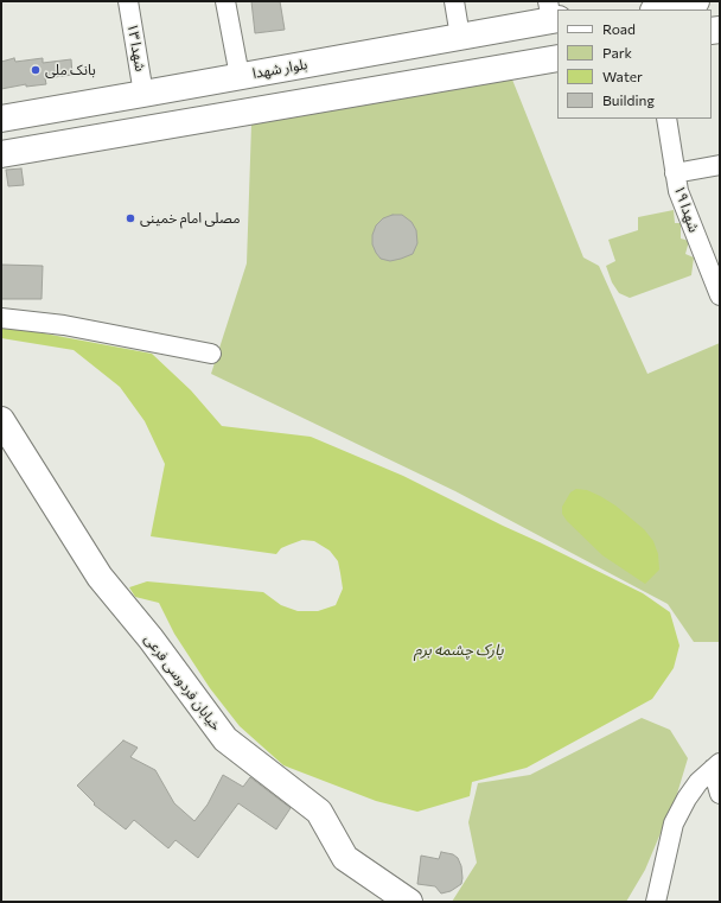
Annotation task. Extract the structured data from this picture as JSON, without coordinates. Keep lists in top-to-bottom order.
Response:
{
  "streets": {
    "main road": ["بلوار شهدا", "خیابان فردوسی فرعی"],
    "street": ["شهدا ۱۳", "شهدا ۱۹"]
  },
  "crossings": [
    ["شهدا ۱۳", "بلوار شهدا"]
  ],
  "water": ["پارک چشمه برم"],
  "places": ["بانک ملی", "مصلی امام خمینی"],
  "legend": [
    "Road",
    "Park",
    "Water",
    "Building"
  ]
}
